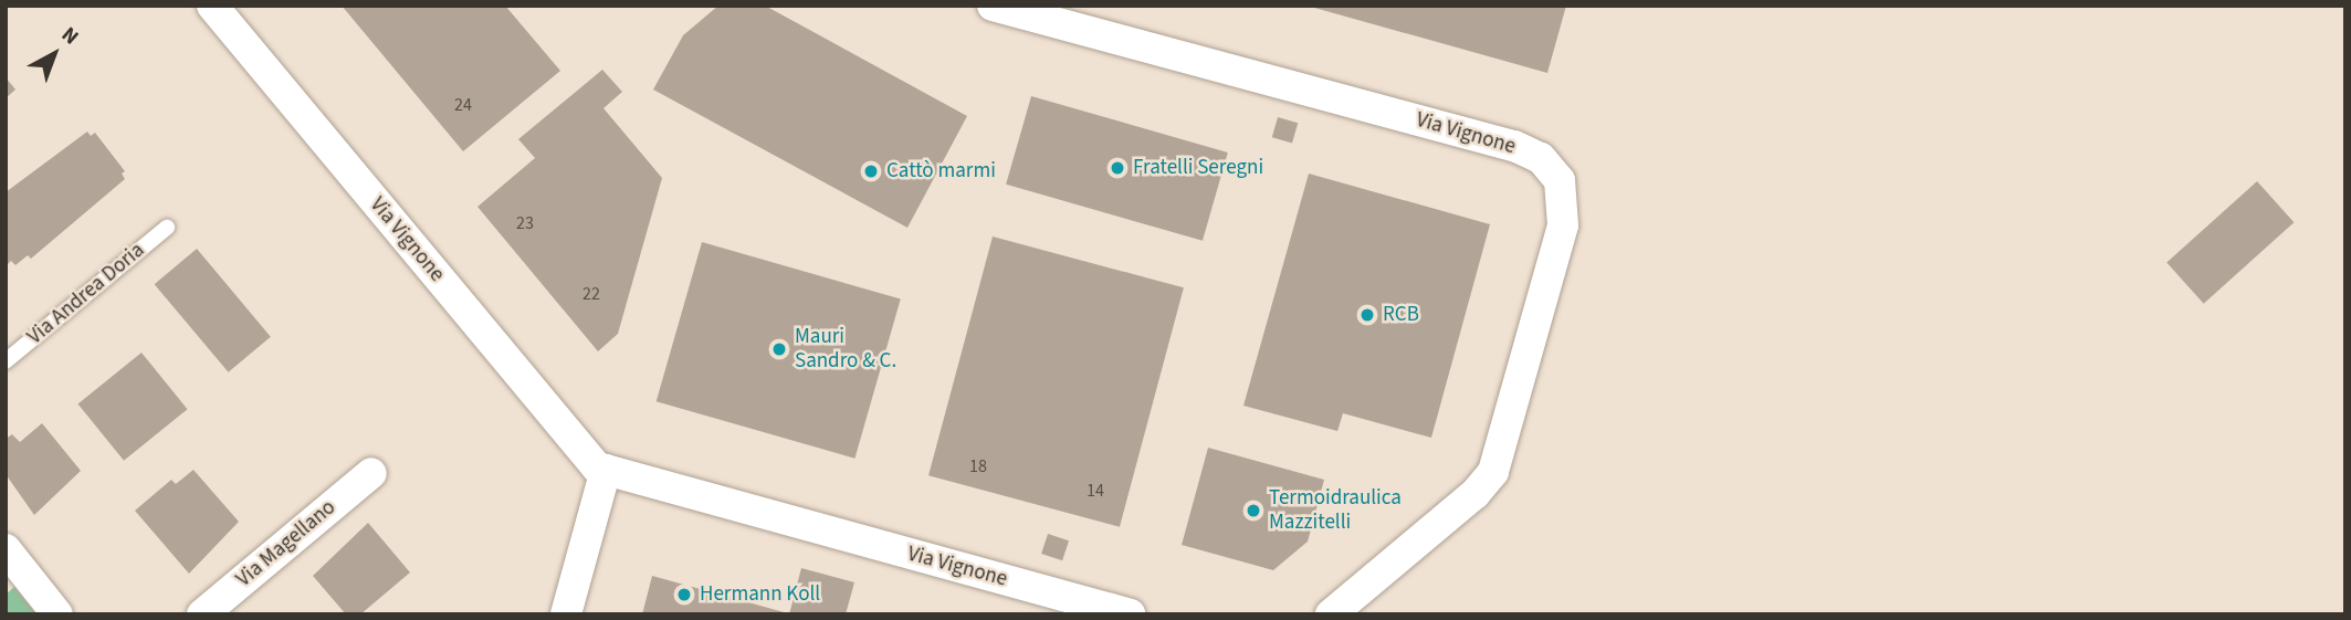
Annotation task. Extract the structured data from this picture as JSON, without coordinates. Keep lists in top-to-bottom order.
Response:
{
  "streets": {
    "street": ["Via Vignone", "Via Magellano"],
    "lane": ["Via Andrea Doria"]
  },
  "places": [
    "Fratelli Seregni",
    "Cattò marmi",
    "RCB",
    "Mauri Sandro & C.",
    "Termoidraulica Mazzitelli",
    "Hermann Koll"
  ],
  "house_numbers": [
    "24",
    "23",
    "22",
    "18",
    "14"
  ],
  "north": "top right"
}
